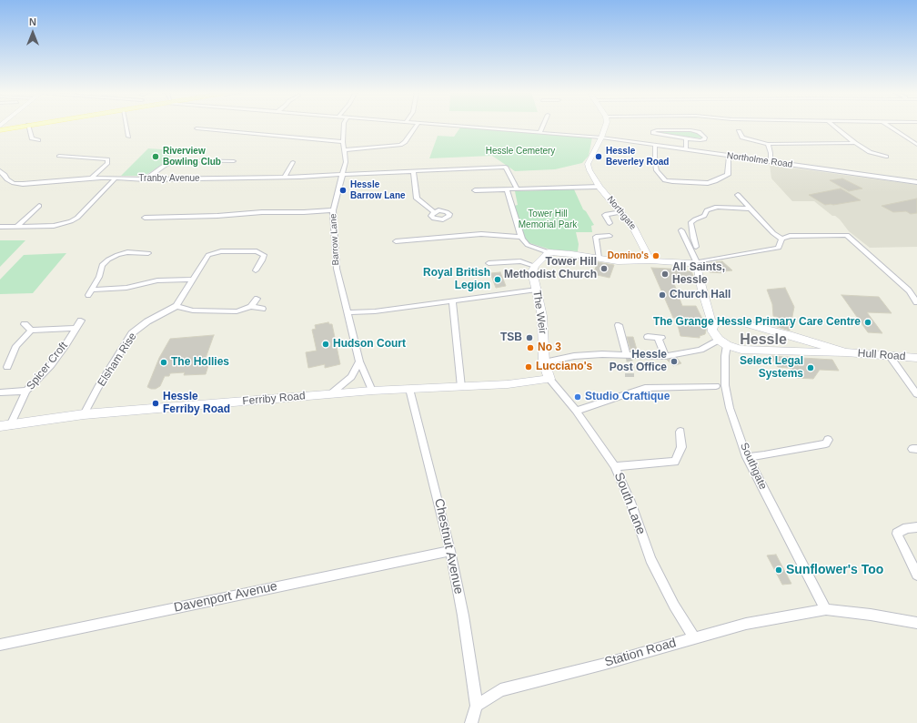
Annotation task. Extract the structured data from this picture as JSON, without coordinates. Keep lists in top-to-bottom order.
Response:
{
  "streets": {
    "street": [
      "Northolme Road",
      "Tranby Avenue",
      "Northgate",
      "Barrow Lane",
      "The Weir",
      "Hull Road",
      "Elsham Rise",
      "Spicer Croft",
      "Ferriby Road",
      "Southgate",
      "South Lane",
      "Chestnut Avenue",
      "Davenport Avenue",
      "Station Road"
    ]
  },
  "crossings": [
    ["Northolme Road", "Northgate"],
    ["Tranby Avenue", "Barrow Lane"],
    ["Barrow Lane", "Ferriby Road"],
    ["The Weir", "Ferriby Road"],
    ["The Weir", "South Lane"],
    ["Elsham Rise", "Ferriby Road"],
    ["Spicer Croft", "Ferriby Road"],
    ["Ferriby Road", "South Lane"],
    ["Ferriby Road", "Chestnut Avenue"],
    ["Southgate", "Station Road"],
    ["South Lane", "Station Road"],
    ["Chestnut Avenue", "Davenport Avenue"],
    ["Chestnut Avenue", "Station Road"]
  ],
  "districts": ["Hessle"],
  "parks": ["Hessle Cemetery", "Tower Hill Memorial Park"],
  "places": [
    "Riverview Bowling Club",
    "Hessle Beverley Road",
    "Hessle Barrow Lane",
    "Domino's",
    "Tower Hill Methodist Church",
    "All Saints, Hessle",
    "Royal British Legion",
    "Church Hall",
    "The Grange Hessle Primary Care Centre",
    "TSB",
    "Hudson Court",
    "No 3",
    "Hessle Post Office",
    "The Hollies",
    "Lucciano's",
    "Select Legal Systems",
    "Studio Craftique",
    "Hessle Ferriby Road",
    "Sunflower's Too"
  ],
  "north": "top"
}
